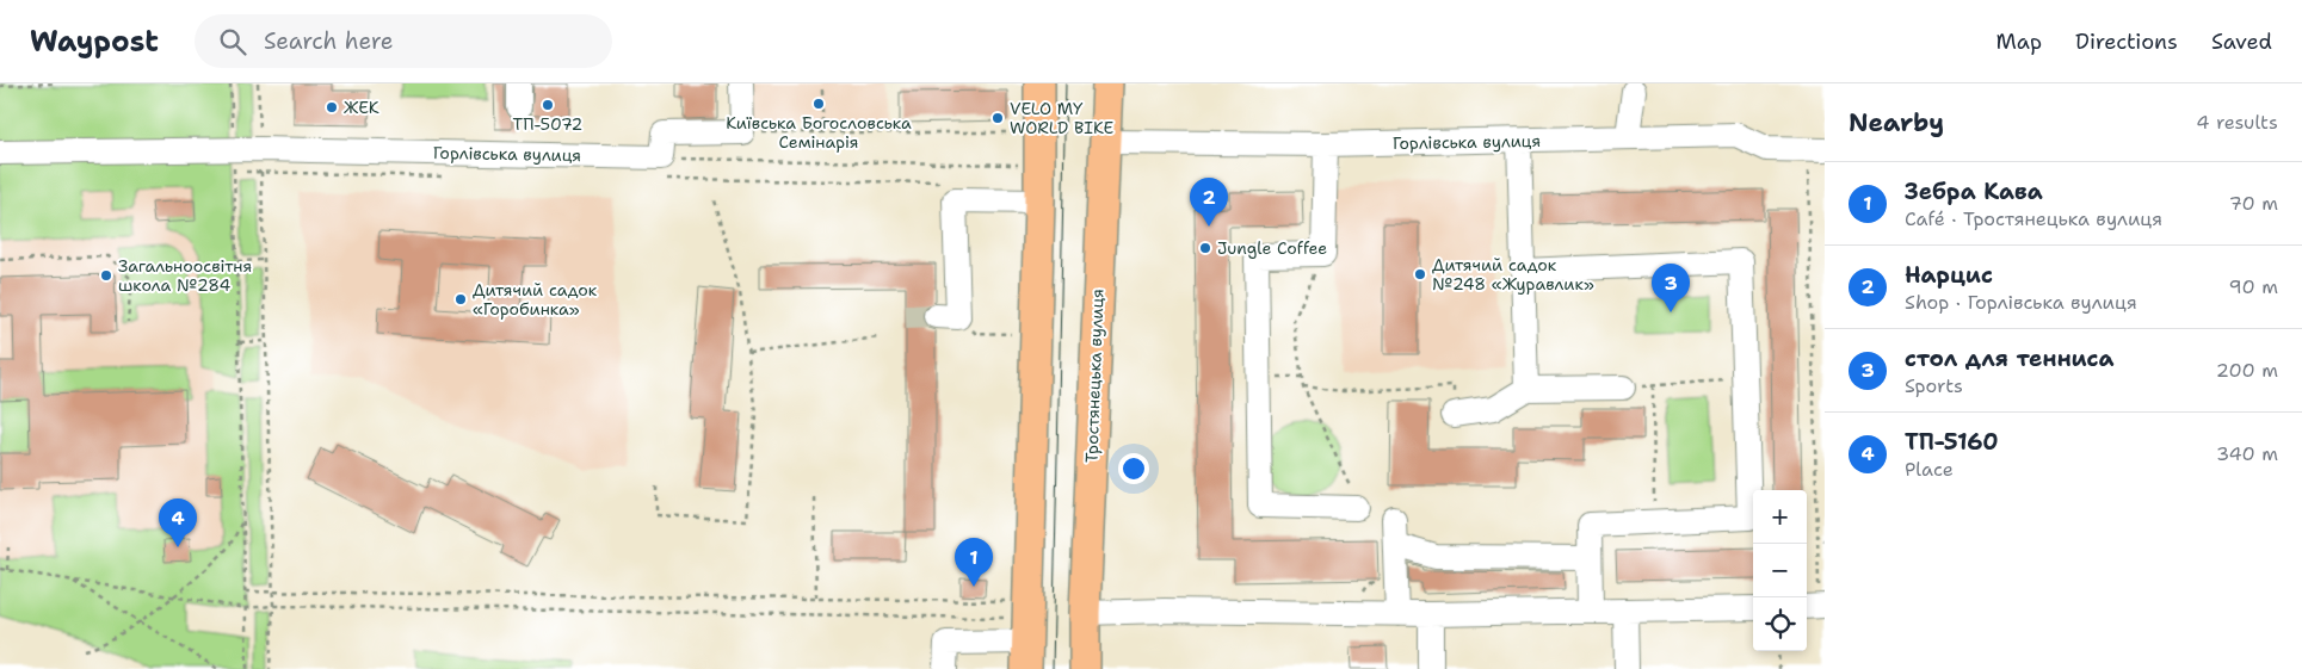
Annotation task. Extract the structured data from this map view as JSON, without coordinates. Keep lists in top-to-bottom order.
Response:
{
  "streets": {
    "main road": ["Тростянецька вулиця"],
    "street": ["Горлівська вулиця"]
  },
  "crossings": [
    ["Горлівська вулиця", "Тростянецька вулиця"]
  ],
  "places": [
    "Київська Богословська Семінарія",
    "ТП-5072",
    "ЖЕК",
    "VELO MY WORLD BIKE",
    "Jungle Coffee",
    "Дитячий садок №248 «Журавлик»",
    "Загальноосвітня школа №284",
    "Дитячий садок «Горобинка»"
  ],
  "page": {
    "header": "Waypost",
    "search": "Search here",
    "nav": ["Map", "Directions", "Saved"],
    "heading": ["Nearby", "4 results"],
    "list": [
      {
        "mark": "1",
        "name": "Зебра Кава",
        "note": "Café · Тростянецька вулиця",
        "value": "70 m"
      },
      {
        "mark": "2",
        "name": "Нарцис",
        "note": "Shop · Горлівська вулиця",
        "value": "90 m"
      },
      {
        "mark": "3",
        "name": "стол для тенниса",
        "note": "Sports",
        "value": "200 m"
      },
      {
        "mark": "4",
        "name": "ТП-5160",
        "note": "Place",
        "value": "340 m"
      }
    ],
    "pins": [
      "2",
      "3",
      "4",
      "1"
    ],
    "map_buttons": ["+", "−"]
  }
}
